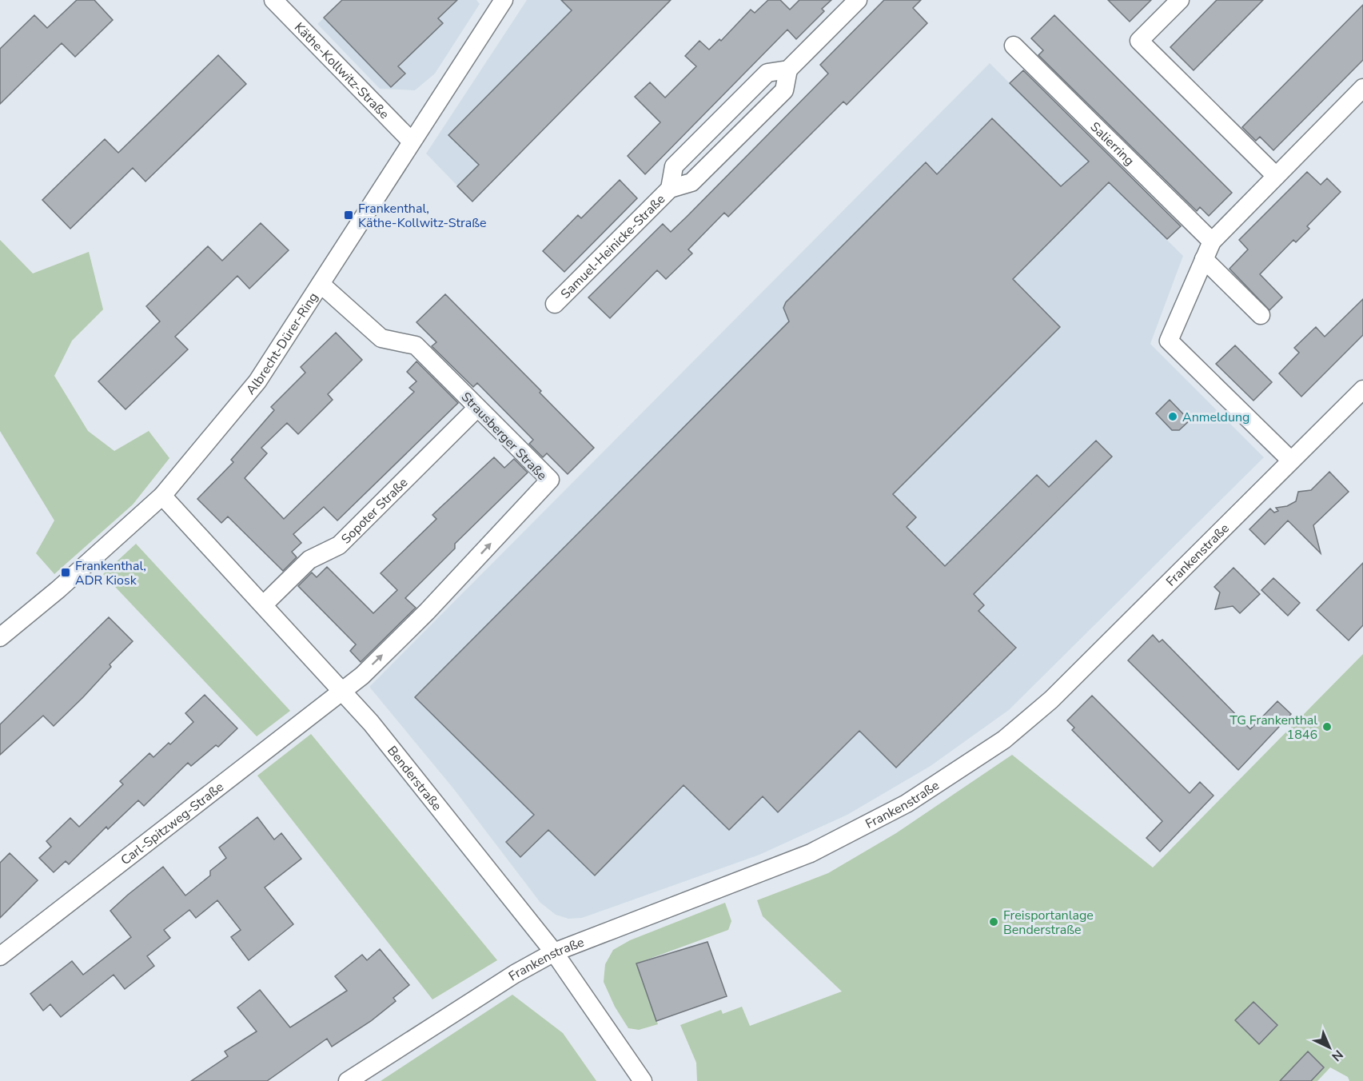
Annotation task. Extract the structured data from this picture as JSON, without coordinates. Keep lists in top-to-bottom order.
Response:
{
  "streets": {
    "street": [
      "Käthe-Kollwitz-Straße",
      "Salierring",
      "Samuel-Heinicke-Straße",
      "Albrecht-Dürer-Ring",
      "Strausberger Straße",
      "Sopoter Straße",
      "Frankenstraße",
      "Benderstraße",
      "Carl-Spitzweg-Straße"
    ]
  },
  "crossings": [
    ["Käthe-Kollwitz-Straße", "Albrecht-Dürer-Ring"],
    ["Albrecht-Dürer-Ring", "Strausberger Straße"],
    ["Albrecht-Dürer-Ring", "Benderstraße"],
    ["Strausberger Straße", "Sopoter Straße"],
    ["Strausberger Straße", "Benderstraße"],
    ["Strausberger Straße", "Carl-Spitzweg-Straße"],
    ["Sopoter Straße", "Benderstraße"],
    ["Frankenstraße", "Benderstraße"],
    ["Benderstraße", "Carl-Spitzweg-Straße"]
  ],
  "places": {
    "transit": ["Frankenthal, Käthe-Kollwitz-Straße", "Frankenthal, ADR Kiosk"],
    "other": ["Anmeldung", "TG Frankenthal 1846", "Freisportanlage Benderstraße"]
  },
  "north": "bottom right"
}
